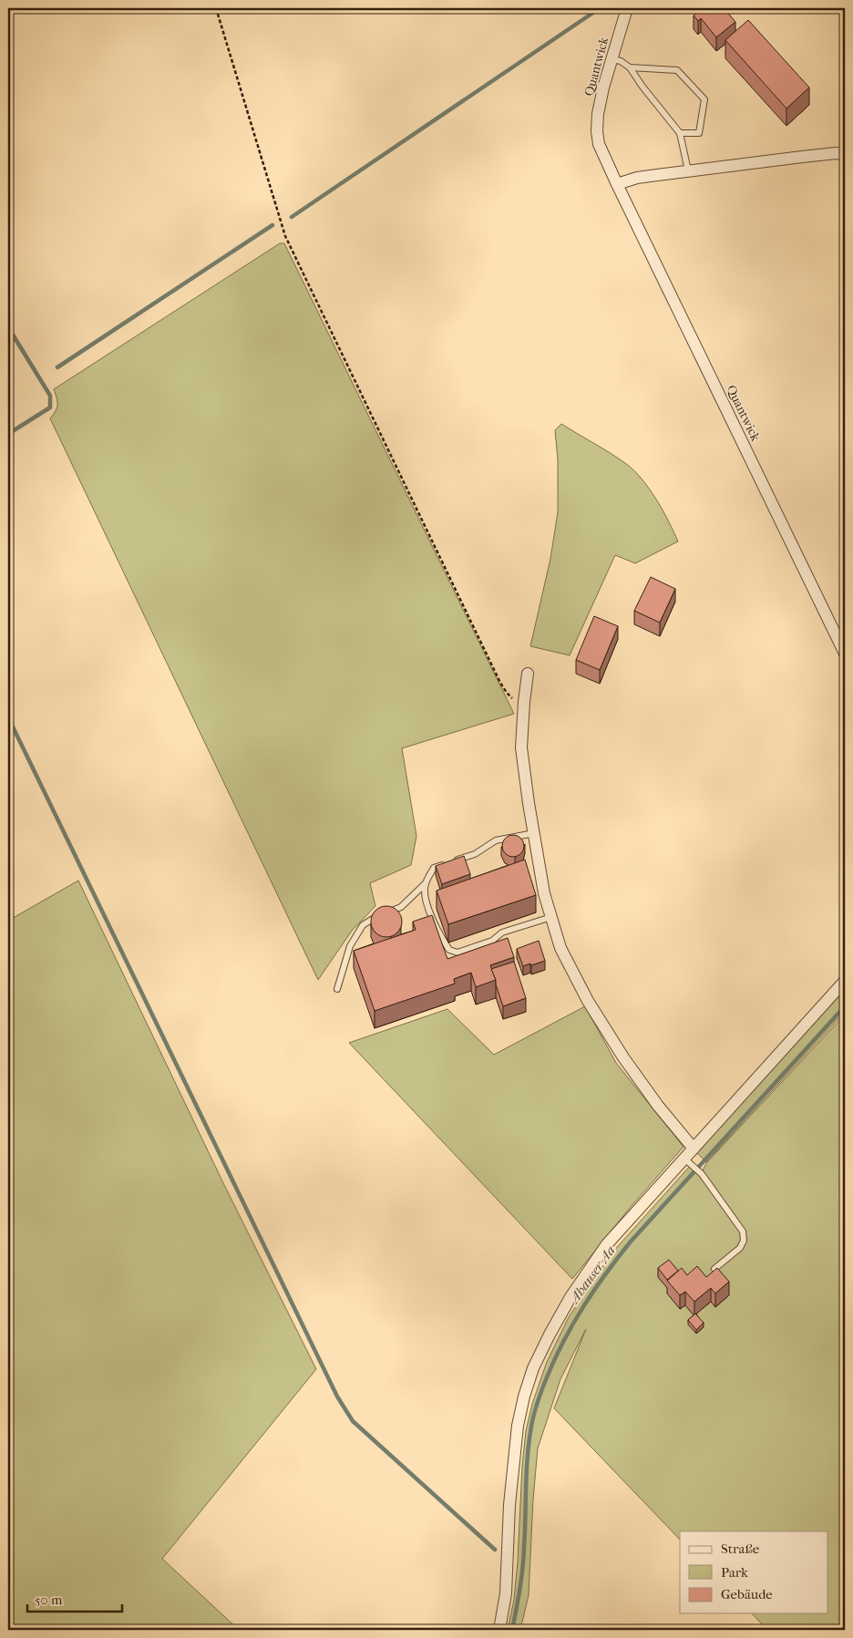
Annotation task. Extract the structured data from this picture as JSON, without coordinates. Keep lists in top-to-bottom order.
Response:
{
  "streets": {
    "street": ["Quantwick"]
  },
  "water": ["Ahauser Aa"],
  "legend": ["Straße", "Park", "Gebäude"],
  "scale_bar": "50 m"
}
